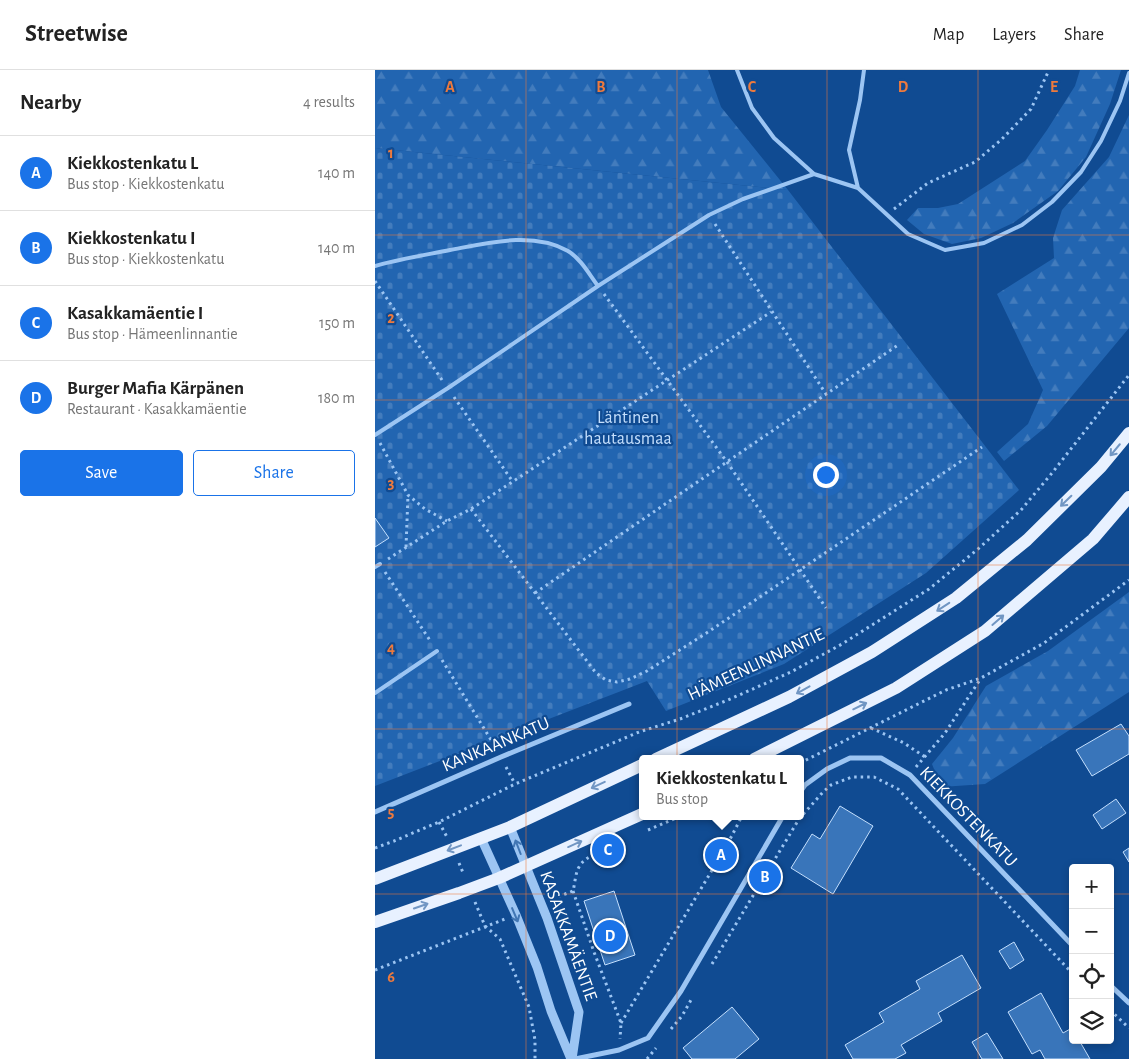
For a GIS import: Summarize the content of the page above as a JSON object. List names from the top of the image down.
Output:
{
  "streets": {
    "street": ["KANKAANKATU", "KIEKKOSTENKATU", "KASAKKAMÄENTIE"],
    "path": ["HÄMEENLINNANTIE"]
  },
  "parks": ["Läntinen hautausmaa"],
  "page": {
    "header": "Streetwise",
    "nav": ["Map", "Layers", "Share"],
    "heading": ["Nearby", "4 results"],
    "list": [
      {
        "mark": "A",
        "name": "Kiekkostenkatu L",
        "note": "Bus stop · Kiekkostenkatu",
        "value": "140 m"
      },
      {
        "mark": "B",
        "name": "Kiekkostenkatu I",
        "note": "Bus stop · Kiekkostenkatu",
        "value": "140 m"
      },
      {
        "mark": "C",
        "name": "Kasakkamäentie I",
        "note": "Bus stop · Hämeenlinnantie",
        "value": "150 m"
      },
      {
        "mark": "D",
        "name": "Burger Mafia Kärpänen",
        "note": "Restaurant · Kasakkamäentie",
        "value": "180 m"
      }
    ],
    "buttons": ["Save", "Share"],
    "popup": ["Kiekkostenkatu L", "Bus stop"],
    "pins": [
      "C",
      "A",
      "B",
      "D"
    ],
    "map_buttons": ["+", "−"]
  },
  "grid": {
    "columns": [
      "A",
      "B",
      "C",
      "D",
      "E"
    ],
    "rows": [
      "1",
      "2",
      "3",
      "4",
      "5",
      "6"
    ]
  }
}
